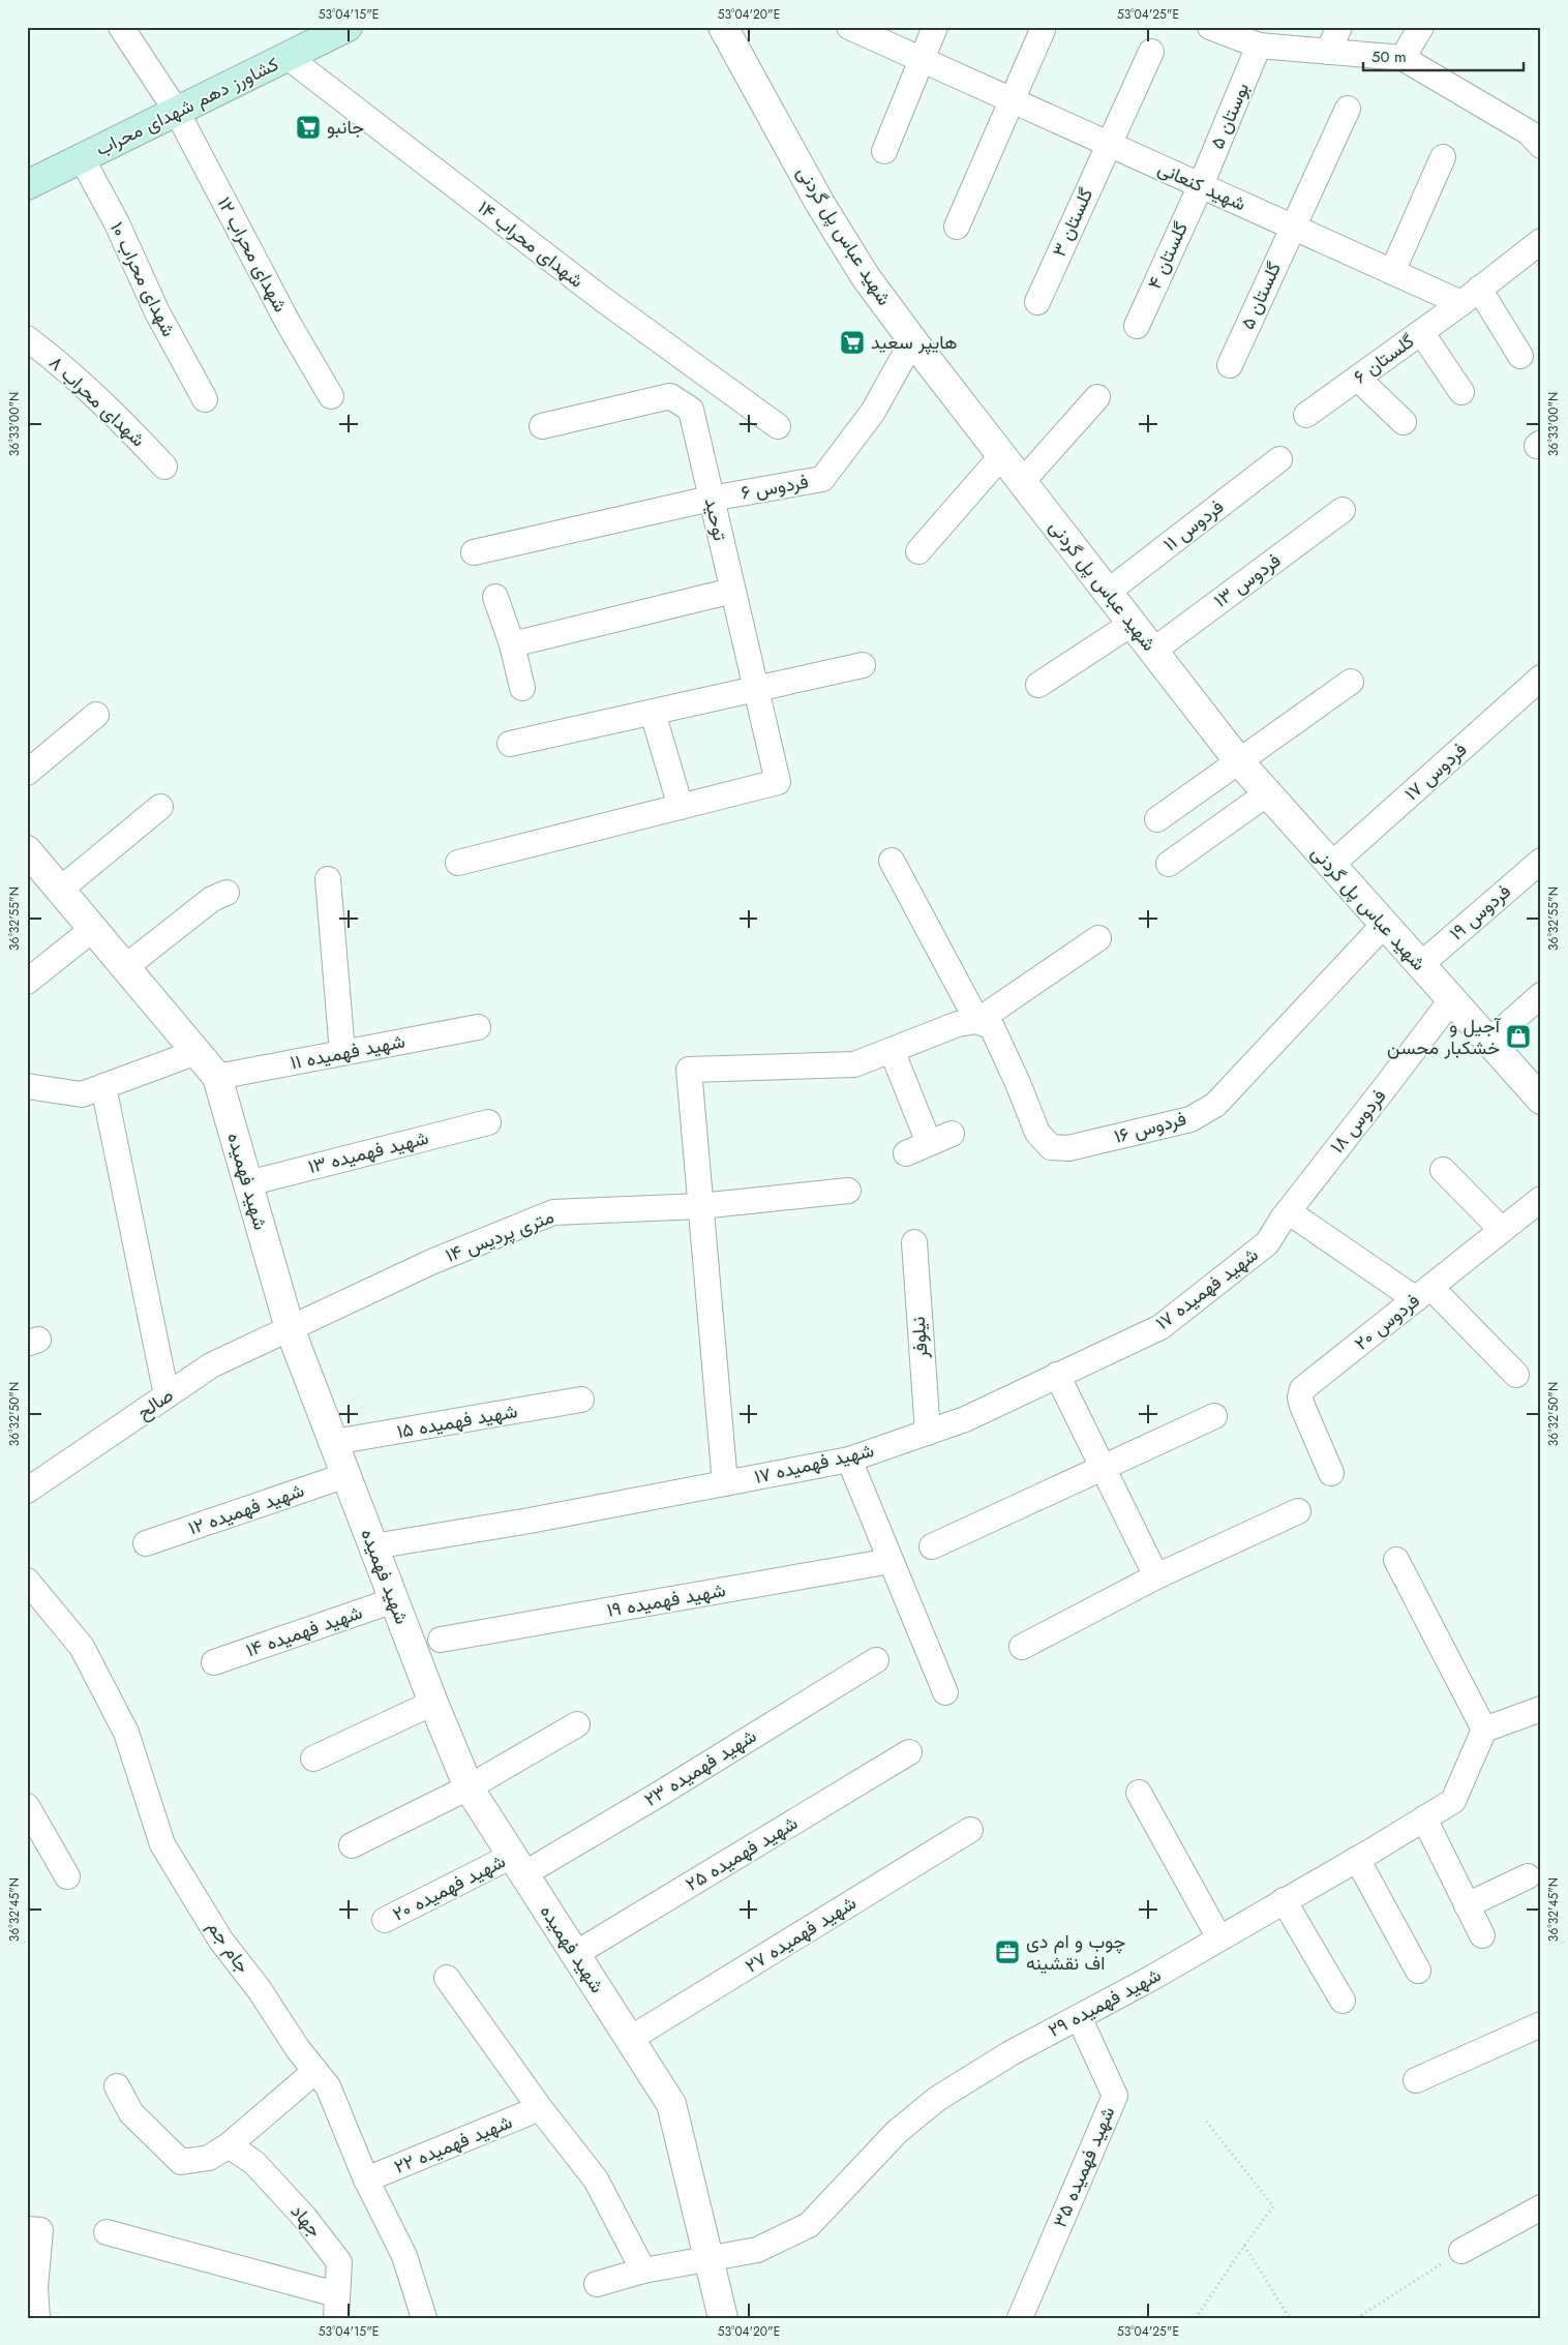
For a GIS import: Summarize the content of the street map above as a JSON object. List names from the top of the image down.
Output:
{
  "streets": {
    "main road": ["کشاورز دهم شهدای محراب"],
    "street": [
      "بوستان ۵",
      "شهید کنعانی",
      "گلستان ۳",
      "شهید عباس پل گردنی",
      "شهدای محراب ۱۴",
      "شهدای محراب ۱۲",
      "گلستان ۴",
      "شهدای محراب ۱۰",
      "گلستان ۵",
      "گلستان ۶",
      "شهدای محراب ۸",
      "فردوس ۶",
      "توحید",
      "فردوس ۱۱",
      "فردوس ۱۳",
      "فردوس ۱۷",
      "فردوس ۱۹",
      "شهید فهمیده ۱۱",
      "فردوس ۱۸",
      "فردوس ۱۶",
      "شهید فهمیده ۱۳",
      "شهید فهمیده",
      "۱۴ متری پردیس",
      "شهید فهمیده ۱۷",
      "فردوس ۲۰",
      "نیلوفر",
      "صالح",
      "شهید فهمیده ۱۵",
      "شهید فهمیده ۱۲",
      "شهید فهمیده ۱۹",
      "شهید فهمیده ۱۴",
      "شهید فهمیده ۲۳",
      "شهید فهمیده ۲۵",
      "شهید فهمیده ۲۰",
      "شهید فهمیده ۲۷",
      "جام جم",
      "شهید فهمیده ۲۹",
      "شهید فهمیده ۲۲",
      "شهید فهمیده ۳۵",
      "جهاد"
    ]
  },
  "crossings": [
    ["کشاورز دهم شهدای محراب", "شهدای محراب ۱۴"],
    ["کشاورز دهم شهدای محراب", "شهدای محراب ۱۲"],
    ["کشاورز دهم شهدای محراب", "شهدای محراب ۱۰"],
    ["بوستان ۵", "شهید کنعانی"],
    ["بوستان ۵", "گلستان ۴"],
    ["شهید کنعانی", "گلستان ۳"],
    ["شهید کنعانی", "گلستان ۴"],
    ["شهید کنعانی", "گلستان ۵"],
    ["شهید کنعانی", "گلستان ۶"],
    ["شهید عباس پل گردنی", "فردوس ۶"],
    ["شهید عباس پل گردنی", "فردوس ۱۱"],
    ["شهید عباس پل گردنی", "فردوس ۱۳"],
    ["شهید عباس پل گردنی", "فردوس ۱۷"],
    ["شهید عباس پل گردنی", "فردوس ۱۹"],
    ["شهید عباس پل گردنی", "فردوس ۱۸"],
    ["شهید عباس پل گردنی", "فردوس ۱۶"],
    ["فردوس ۶", "توحید"],
    ["شهید فهمیده ۱۱", "شهید فهمیده"],
    ["فردوس ۱۸", "شهید فهمیده ۱۷"],
    ["شهید فهمیده ۱۳", "شهید فهمیده"],
    ["شهید فهمیده", "۱۴ متری پردیس"],
    ["شهید فهمیده", "شهید فهمیده ۱۷"],
    ["شهید فهمیده", "صالح"],
    ["شهید فهمیده", "شهید فهمیده ۱۵"],
    ["شهید فهمیده", "شهید فهمیده ۱۲"],
    ["شهید فهمیده", "شهید فهمیده ۱۴"],
    ["شهید فهمیده", "شهید فهمیده ۲۳"],
    ["شهید فهمیده", "شهید فهمیده ۲۵"],
    ["شهید فهمیده", "شهید فهمیده ۲۰"],
    ["شهید فهمیده", "شهید فهمیده ۲۷"],
    ["شهید فهمیده", "شهید فهمیده ۲۹"],
    ["۱۴ متری پردیس", "صالح"],
    ["شهید فهمیده ۱۷", "نیلوفر"],
    ["شهید فهمیده ۲۳", "شهید فهمیده ۲۰"],
    ["جام جم", "شهید فهمیده ۲۲"],
    ["شهید فهمیده ۲۹", "شهید فهمیده ۳۵"]
  ],
  "places": {
    "supermarket": ["جانبو", "هایپر سعید"],
    "shop": ["آجیل و خشکبار محسن"],
    "office": ["چوب و ام دی اف نقشینه"]
  },
  "scale_bar": "50 m",
  "coordinates": [
    "53°04'15\"E",
    "53°04'20\"E",
    "53°04'25\"E",
    "36°33'00\"N",
    "36°32'55\"N",
    "36°32'50\"N",
    "36°32'45\"N"
  ]
}
